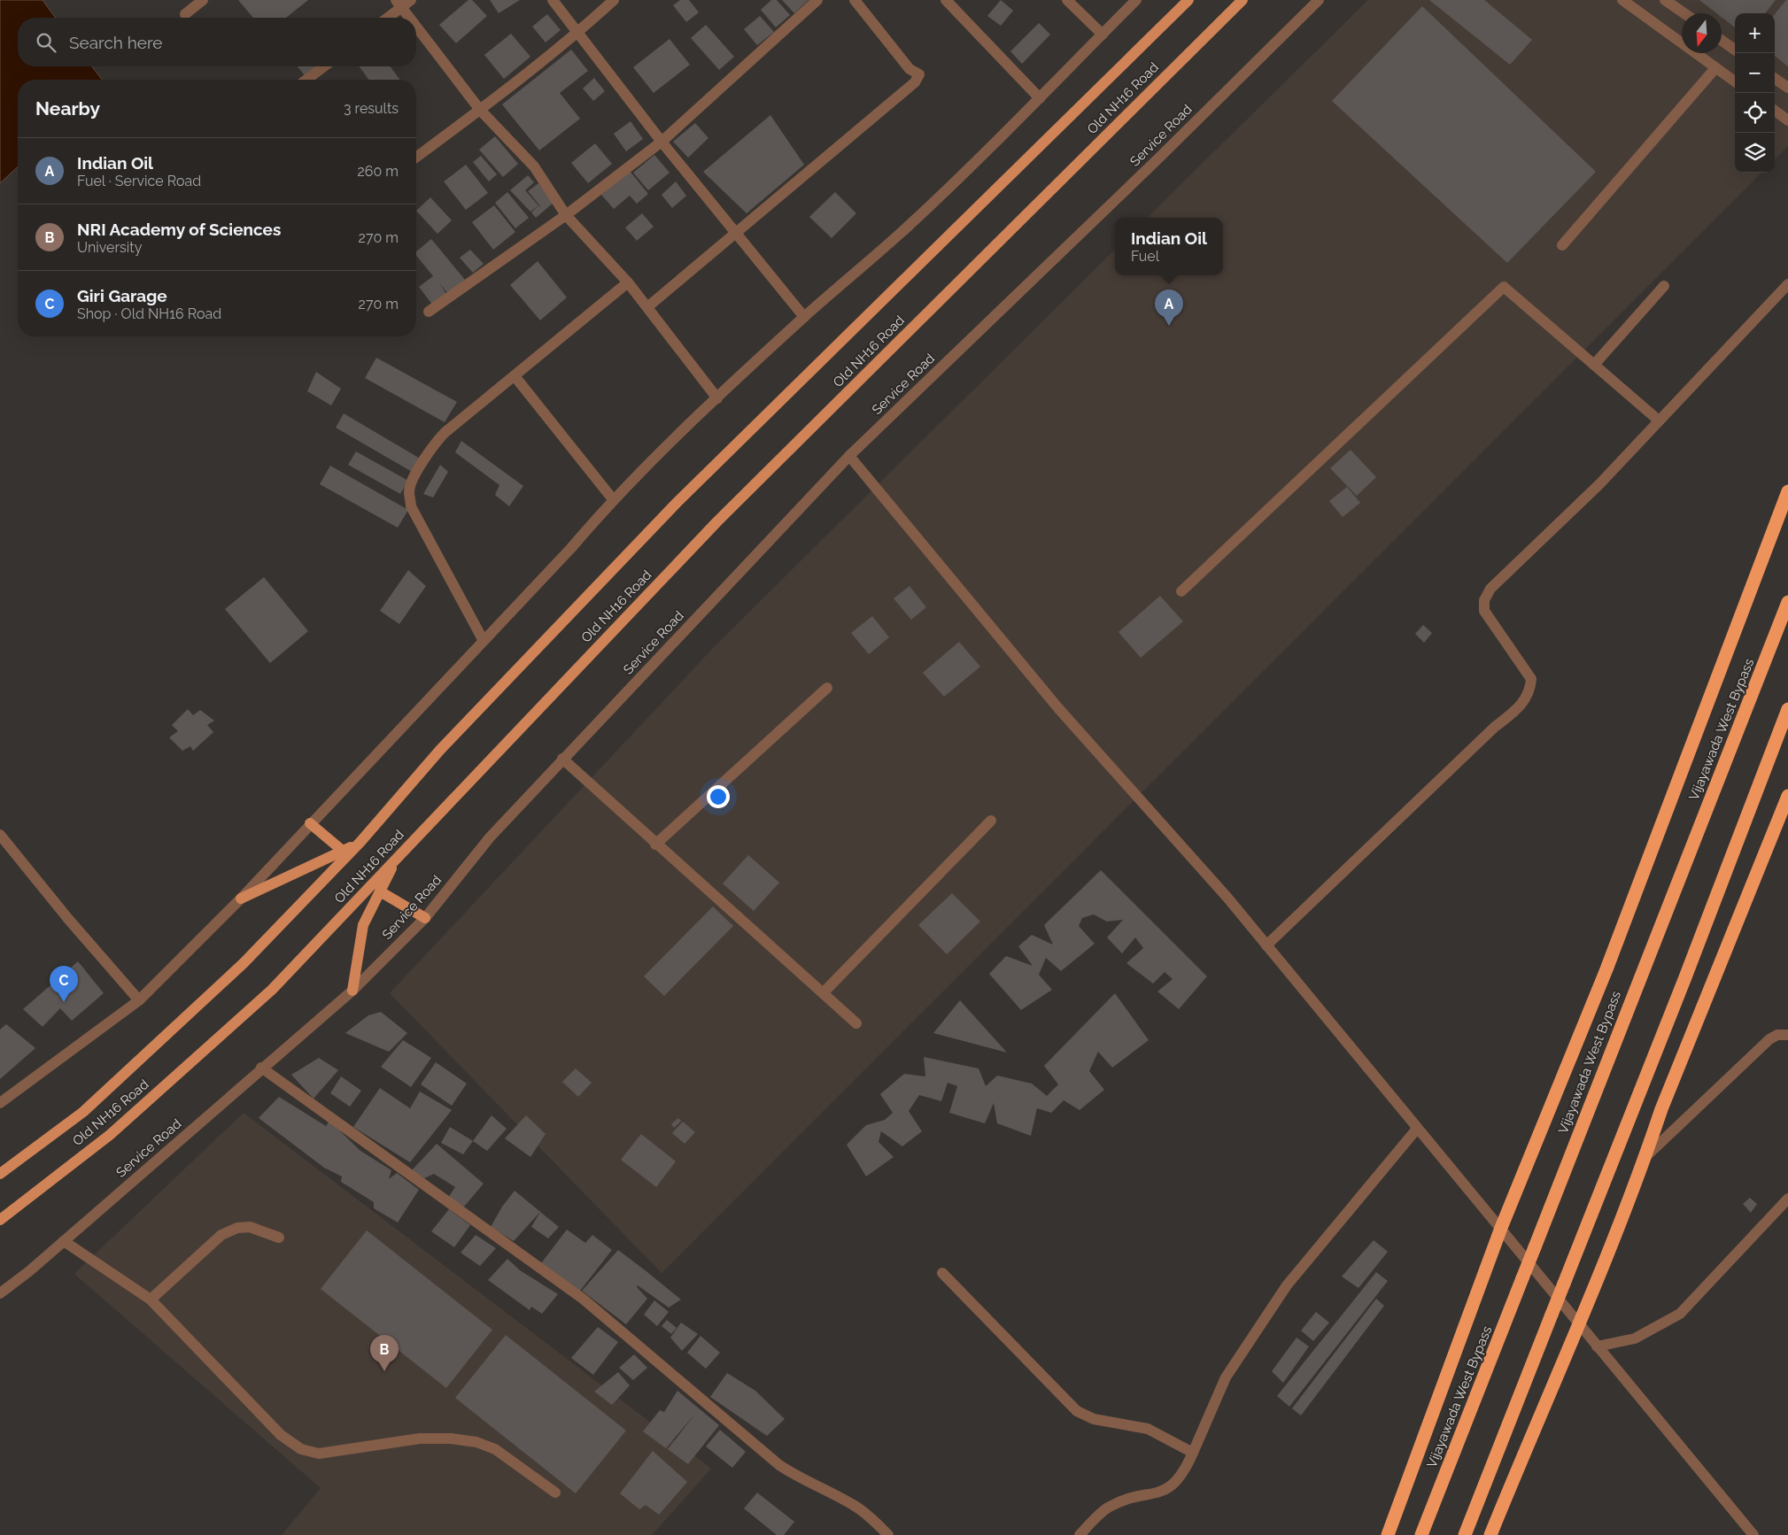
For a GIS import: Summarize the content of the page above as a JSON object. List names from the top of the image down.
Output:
{
  "streets": {
    "highway": ["Vijayawada West Bypass"],
    "main road": ["Old NH16 Road"],
    "street": ["Service Road"]
  },
  "north": "bottom",
  "page": {
    "map_buttons": ["+", "−"],
    "search": "Search here",
    "heading": ["Nearby", "3 results"],
    "list": [
      {
        "mark": "A",
        "name": "Indian Oil",
        "note": "Fuel · Service Road",
        "value": "260 m"
      },
      {
        "mark": "B",
        "name": "NRI Academy of Sciences",
        "note": "University",
        "value": "270 m"
      },
      {
        "mark": "C",
        "name": "Giri Garage",
        "note": "Shop · Old NH16 Road",
        "value": "270 m"
      }
    ],
    "popup": ["Indian Oil", "Fuel"],
    "pins": ["A", "C", "B"]
  }
}
